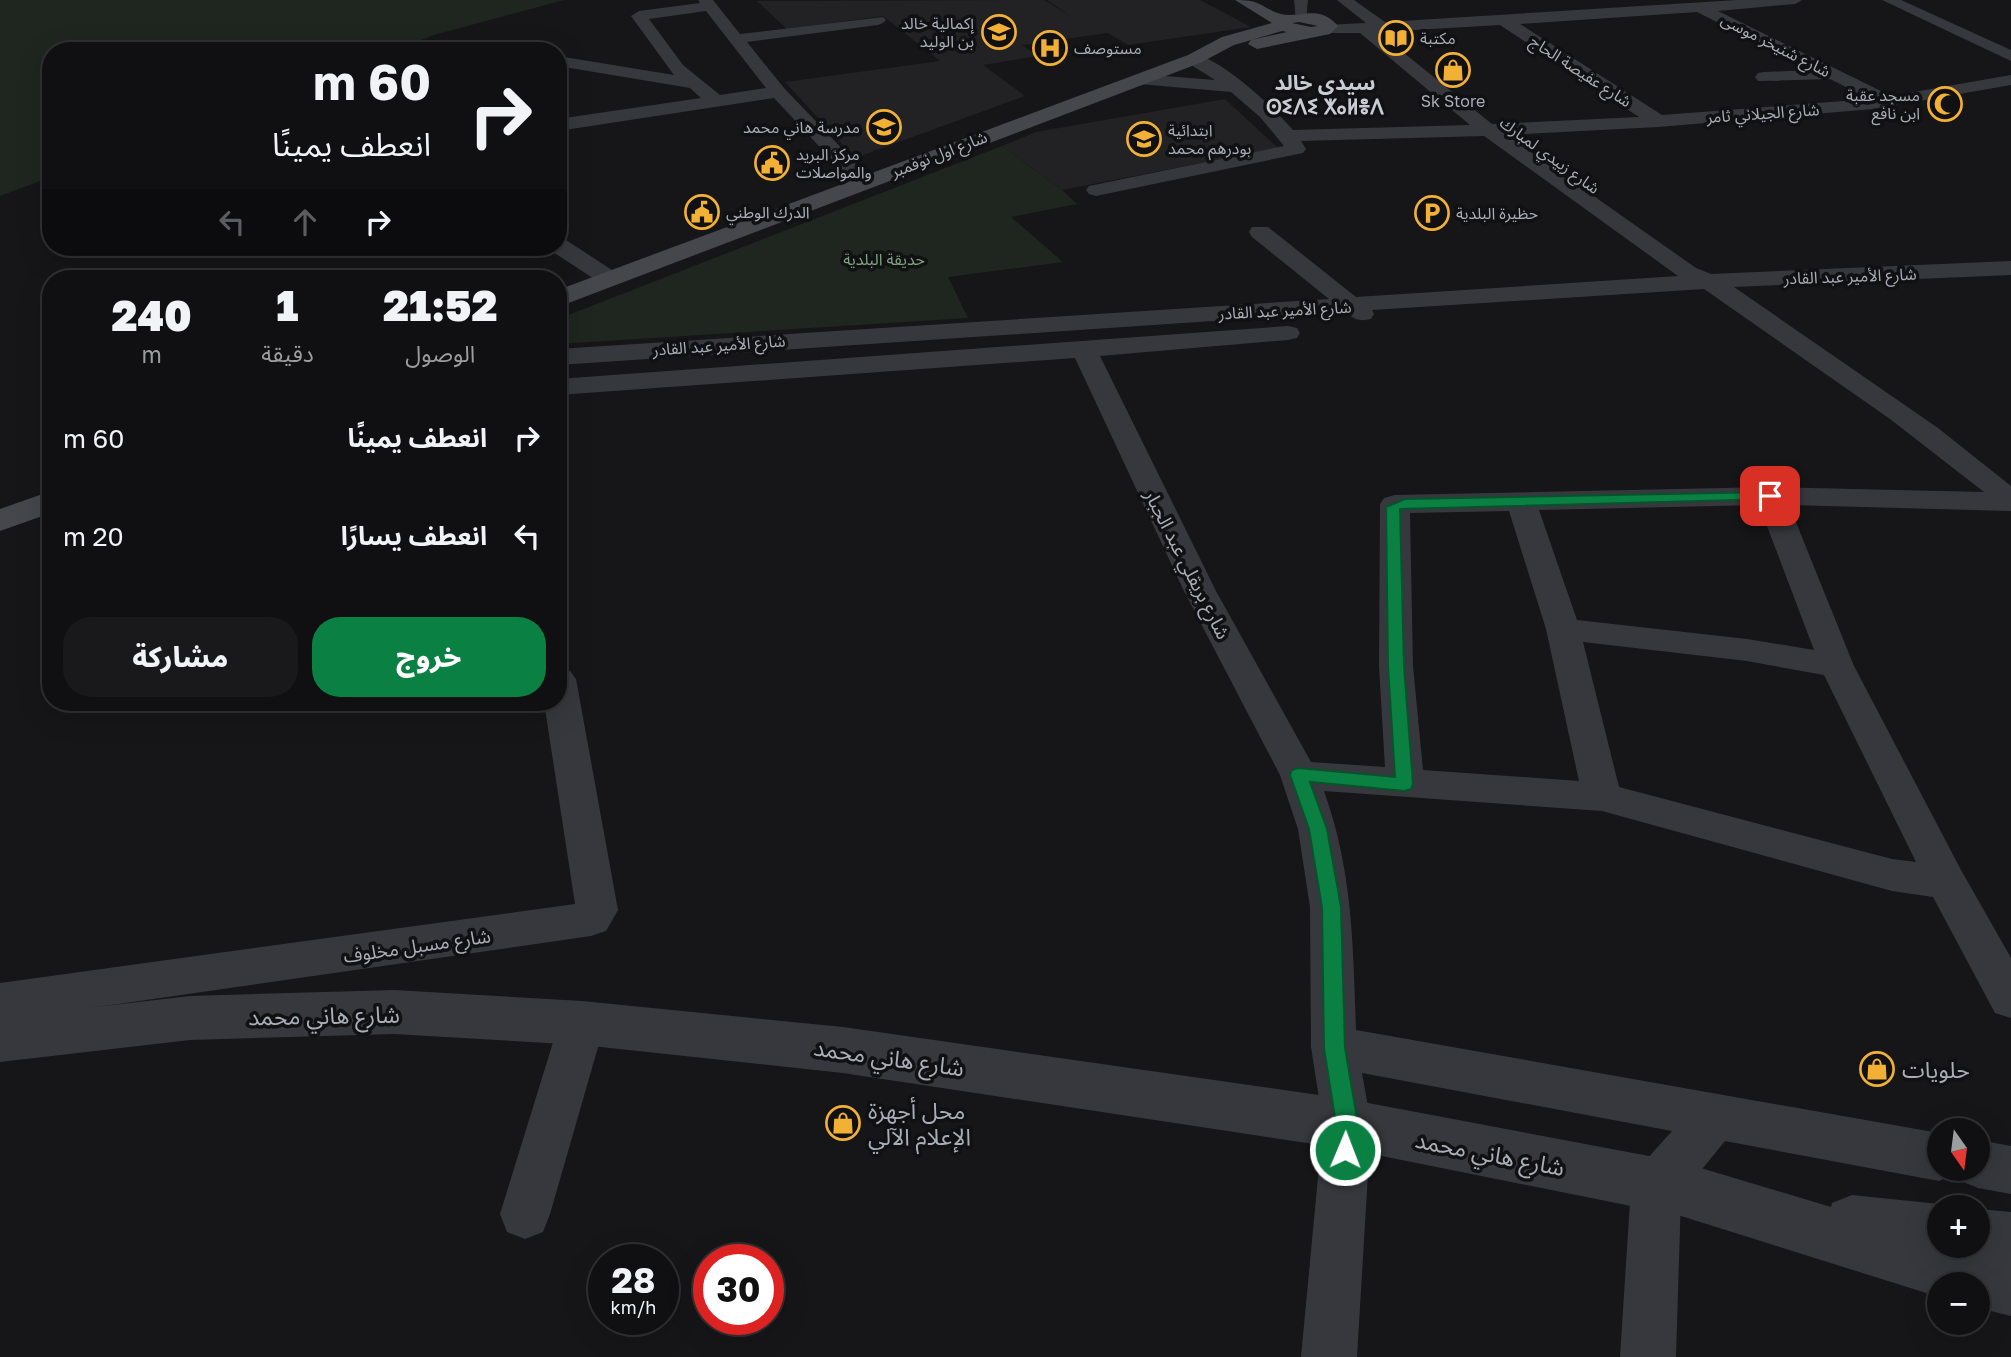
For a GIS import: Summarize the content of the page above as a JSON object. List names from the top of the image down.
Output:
{
  "streets": {
    "main road": ["شارع اول نوفمبر"],
    "street": [
      "شارع شنيخر موسى",
      "شارع عفيصة الحاج",
      "شارع الجيلاني ثامر",
      "شارع زبيدي لمبارك",
      "شارع الأمير عبد القادر",
      "شارع بريقلي عبد الجبار",
      "شارع مسبل مخلوف",
      "شارع هاني محمد"
    ]
  },
  "crossings": [
    ["شارع شنيخر موسى", "شارع الجيلاني ثامر"],
    ["شارع عفيصة الحاج", "شارع الجيلاني ثامر"],
    ["شارع الجيلاني ثامر", "شارع زبيدي لمبارك"],
    ["شارع زبيدي لمبارك", "شارع الأمير عبد القادر"],
    ["شارع الأمير عبد القادر", "شارع بريقلي عبد الجبار"],
    ["شارع بريقلي عبد الجبار", "شارع هاني محمد"]
  ],
  "districts": ["سيدي خالد ⵙⵉⴷⵉ ⵅⴰⵍⴻⴷ"],
  "parks": ["حديقة البلدية"],
  "places": {
    "school or university": ["إكمالية خالد بن الوليد", "مدرسة هاني محمد", "ابتدائية بودرهم محمد"],
    "library": ["مكتبة"],
    "hospital": ["مستوصف"],
    "shop": ["Sk Store", "حلويات", "محل أجهزة الإعلام الآلي"],
    "mosque": ["مسجد عقبة ابن نافع"],
    "public building": ["مركز البريد والمواصلات", "الدرك الوطني"],
    "parking": ["حظيرة البلدية"]
  },
  "north": "bottom",
  "page": {
    "turn": ["60 m", "انعطف يمينًا"],
    "eta": [
      "21:52",
      "الوصول",
      "1",
      "دقيقة",
      "240",
      "m"
    ],
    "list": [
      {
        "name": "انعطف يمينًا",
        "value": "60 m"
      },
      {
        "name": "انعطف يسارًا",
        "value": "20 m"
      }
    ],
    "buttons": ["خروج", "مشاركة"],
    "map_buttons": ["+", "−"],
    "speed": "28 km/h",
    "limit": "30"
  }
}
